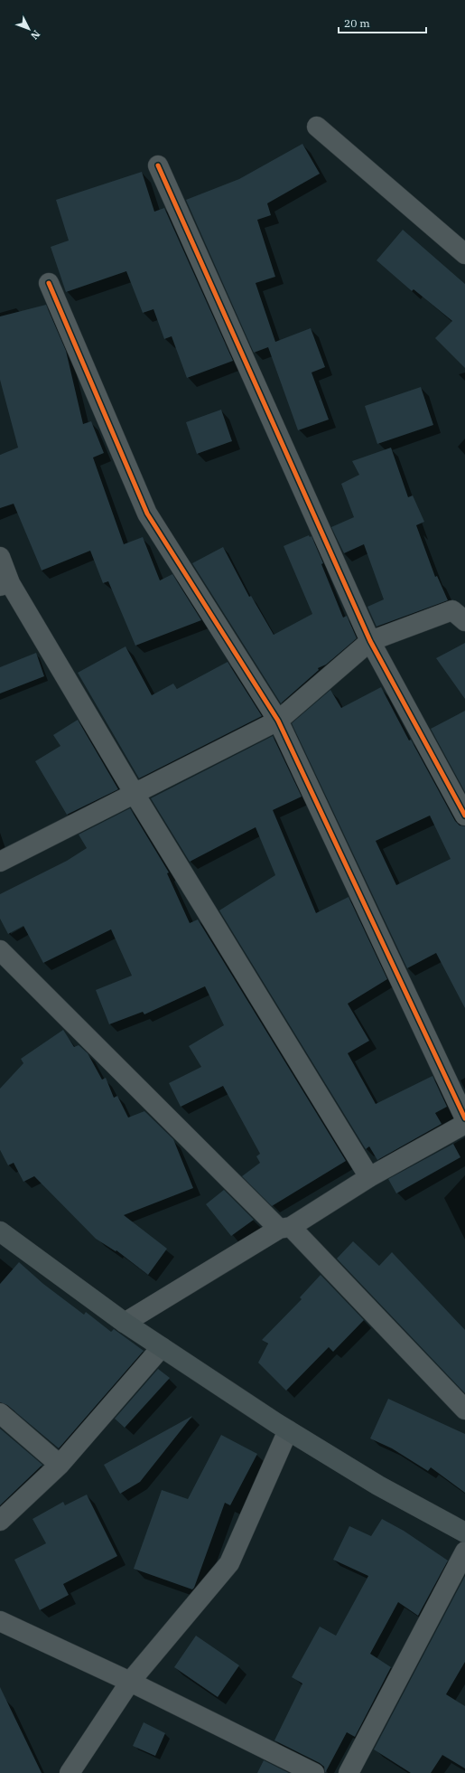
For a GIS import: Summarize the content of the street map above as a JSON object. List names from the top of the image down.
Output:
{
  "scale_bar": "20 m",
  "north": "bottom right"
}
